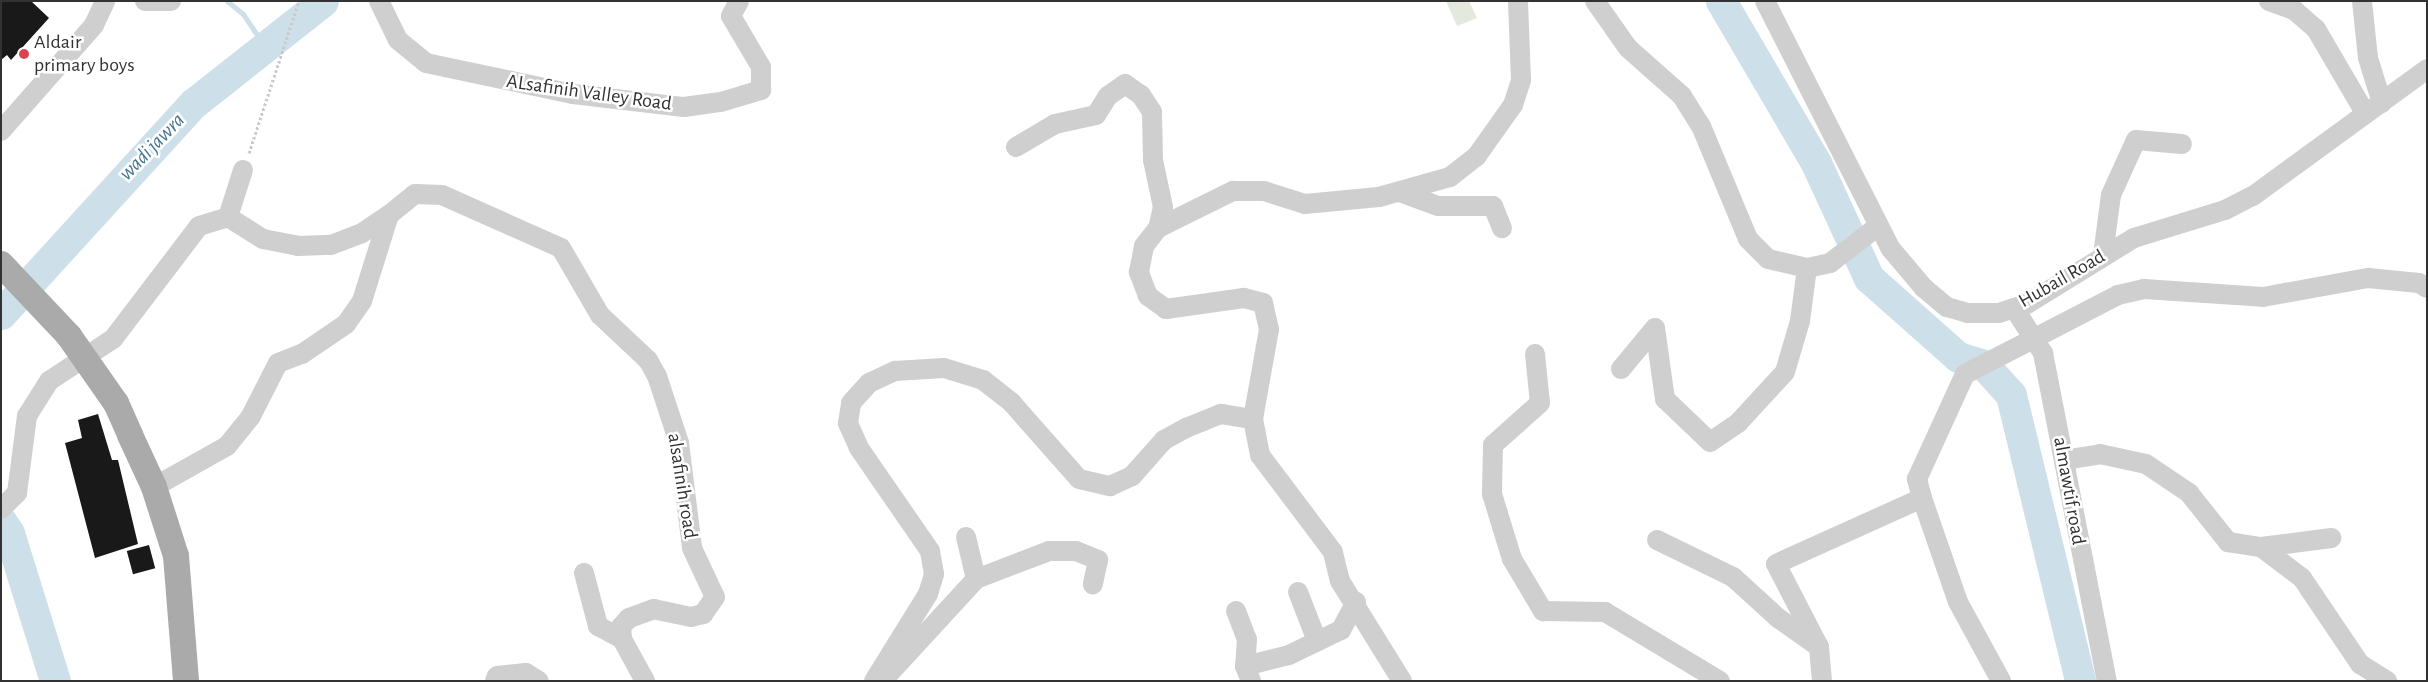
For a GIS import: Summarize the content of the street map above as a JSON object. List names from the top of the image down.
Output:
{
  "streets": {
    "street": [
      "ALsafinih Valley Road",
      "Hubail Road",
      "alsafinih road",
      "almawtif road"
    ]
  },
  "crossings": [
    ["Hubail Road", "almawtif road"]
  ],
  "water": ["wadi jawra"],
  "places": ["Aldair primary boys"]
}
